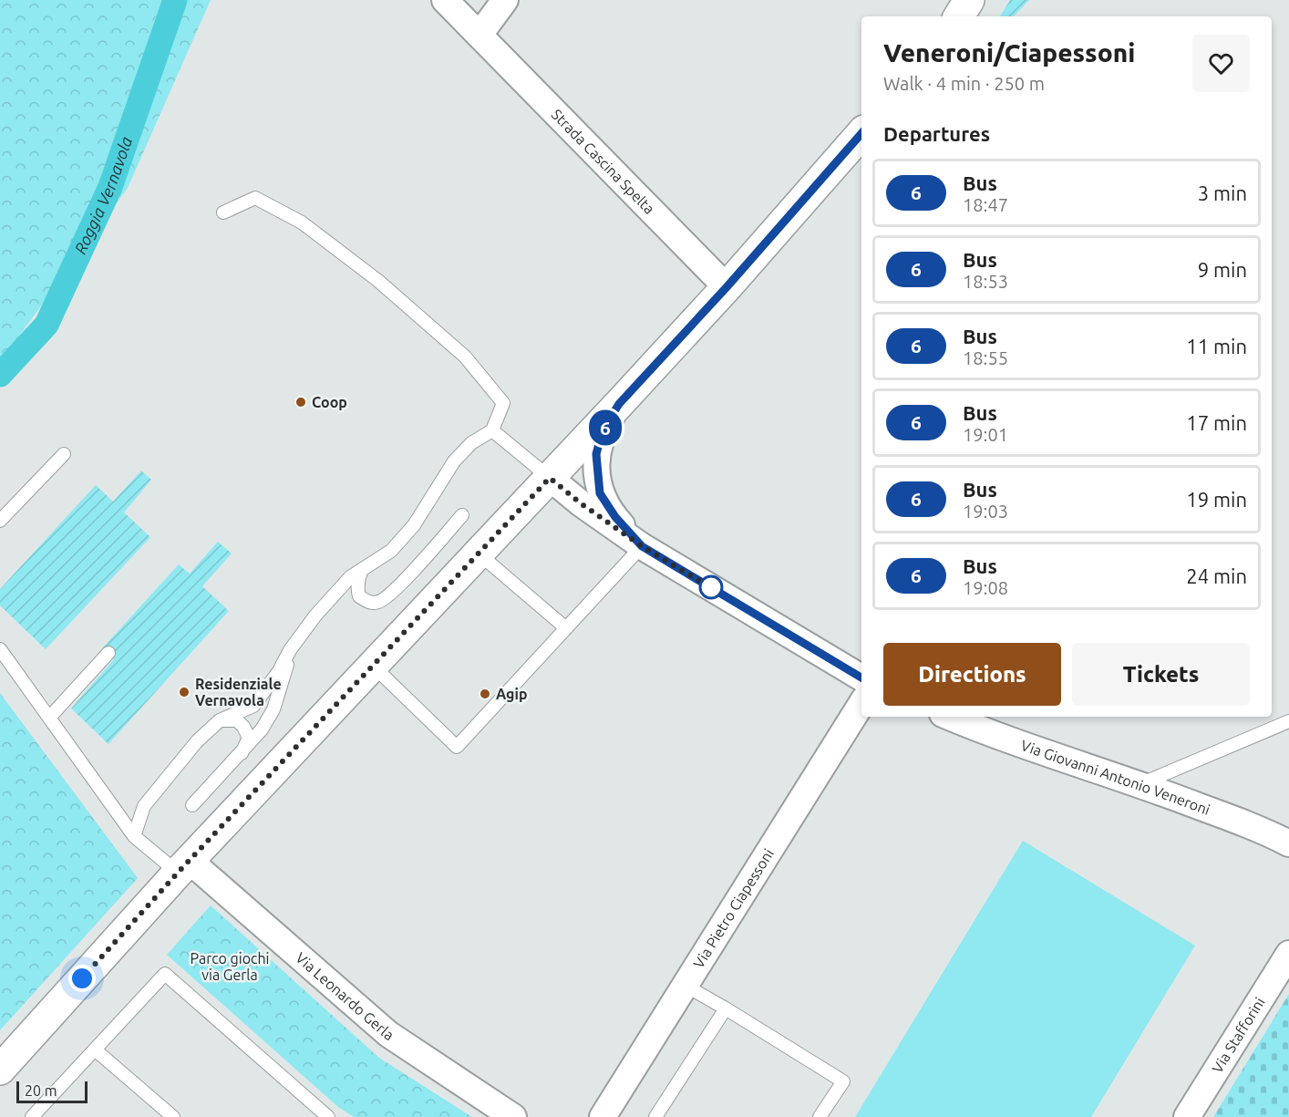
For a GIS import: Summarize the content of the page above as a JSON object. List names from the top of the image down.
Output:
{
  "streets": {
    "street": [
      "Strada Cascina Spelta",
      "Via Giovanni Antonio Veneroni",
      "Via Pietro Ciapessoni",
      "Via Leonardo Gerla",
      "Via Stafforini"
    ]
  },
  "water": ["Roggia Vernavola"],
  "parks": ["Parco giochi via Gerla"],
  "places": ["Coop", "Residenziale Vernavola", "Agip"],
  "lines": ["bus line 6"],
  "scale_bar": "20 m",
  "page": {
    "on_map": "6",
    "heading": [
      ["Veneroni/Ciapessoni", "Walk · 4 min · 250 m"],
      "Departures"
    ],
    "list": [
      {
        "mark": "6",
        "name": "Bus",
        "note": "18:47",
        "value": "3 min"
      },
      {
        "mark": "6",
        "name": "Bus",
        "note": "18:53",
        "value": "9 min"
      },
      {
        "mark": "6",
        "name": "Bus",
        "note": "18:55",
        "value": "11 min"
      },
      {
        "mark": "6",
        "name": "Bus",
        "note": "19:01",
        "value": "17 min"
      },
      {
        "mark": "6",
        "name": "Bus",
        "note": "19:03",
        "value": "19 min"
      },
      {
        "mark": "6",
        "name": "Bus",
        "note": "19:08",
        "value": "24 min"
      }
    ],
    "buttons": ["Directions", "Tickets"],
    "scale": "20 m"
  }
}
